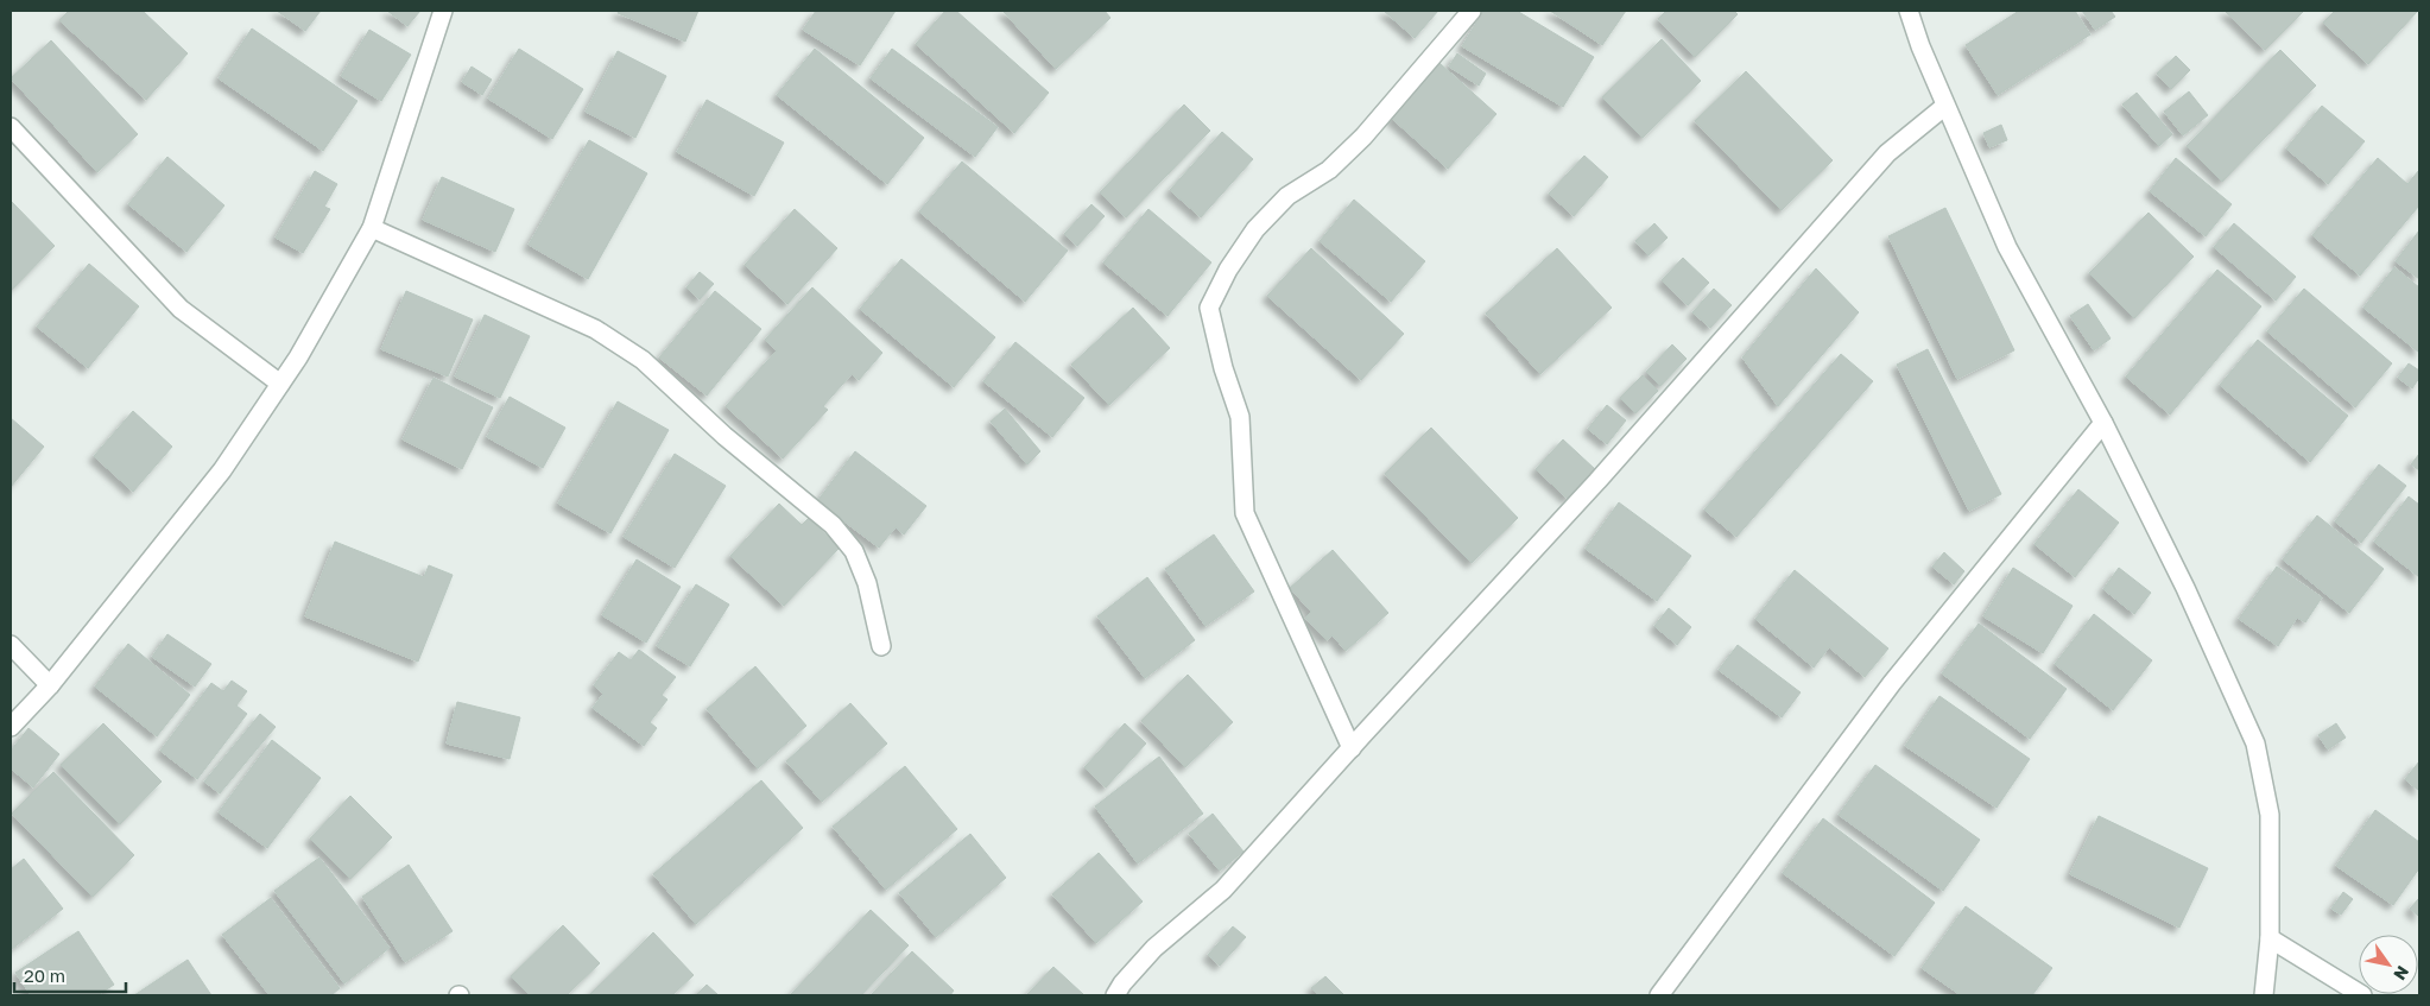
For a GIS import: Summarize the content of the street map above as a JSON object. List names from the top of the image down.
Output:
{
  "scale_bar": "20 m",
  "north": "bottom right"
}
